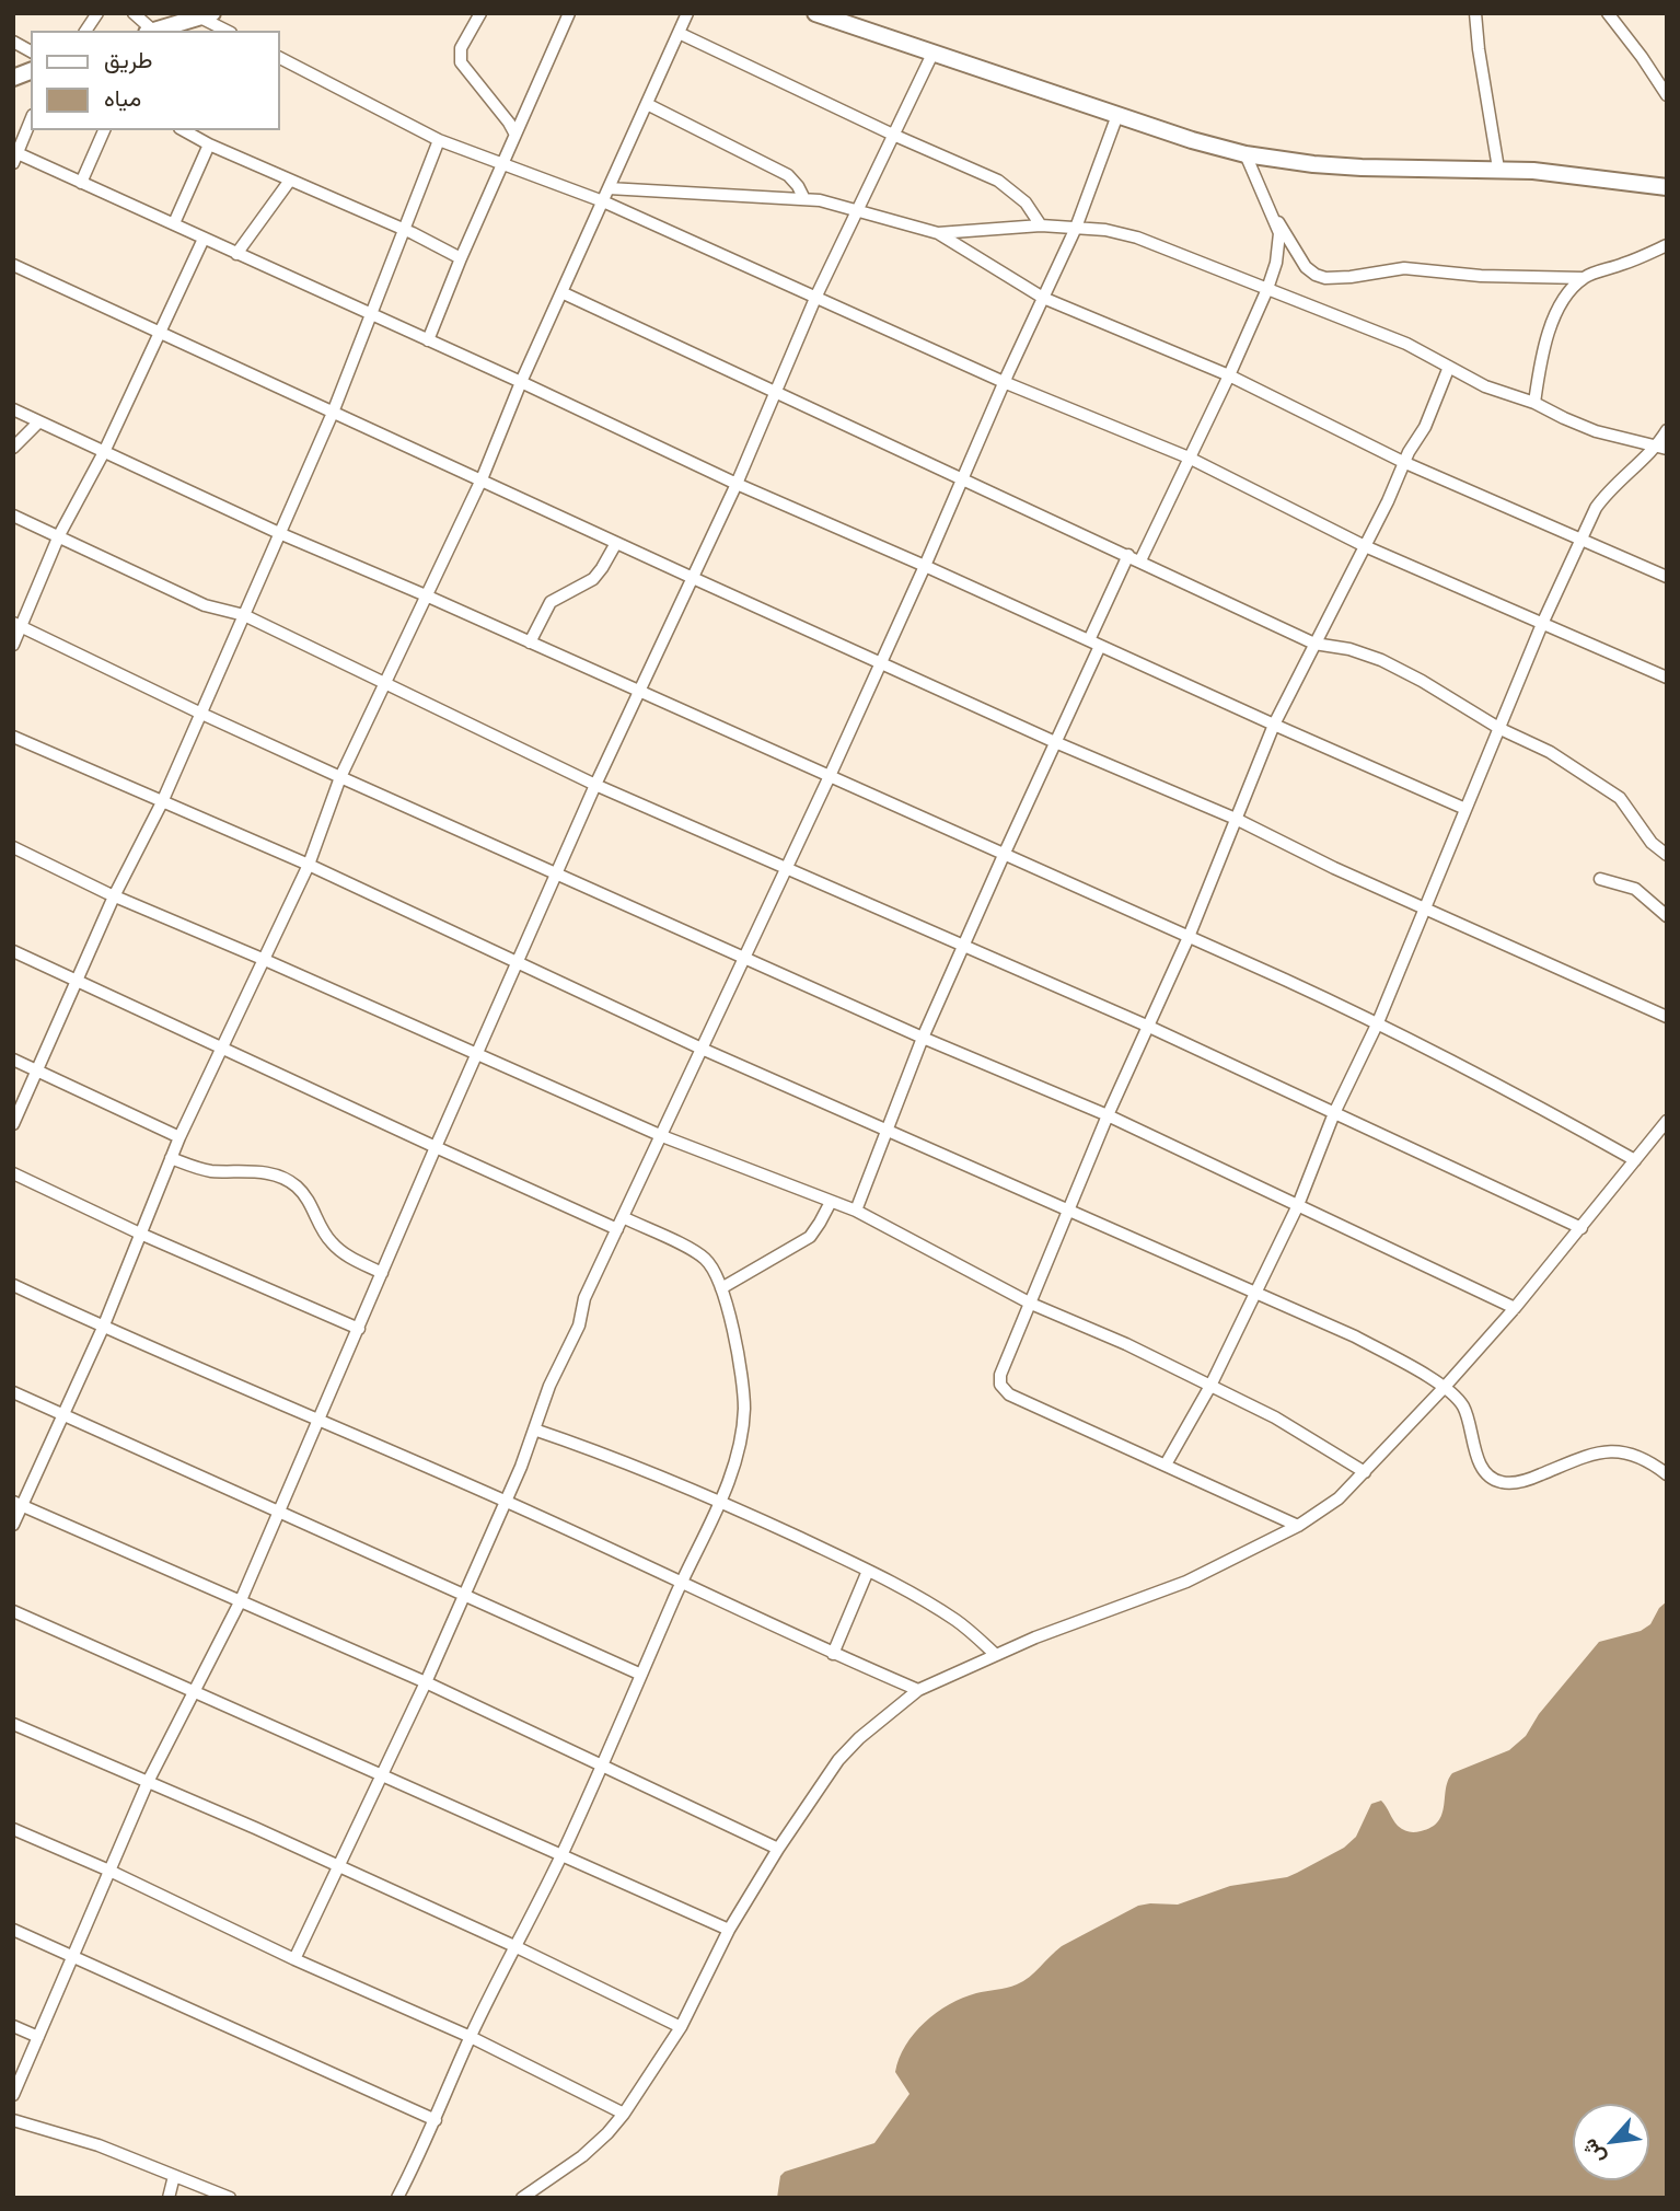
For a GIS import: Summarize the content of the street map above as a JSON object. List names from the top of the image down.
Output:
{
  "legend": ["طريق", "مياه"],
  "north": "bottom left"
}
